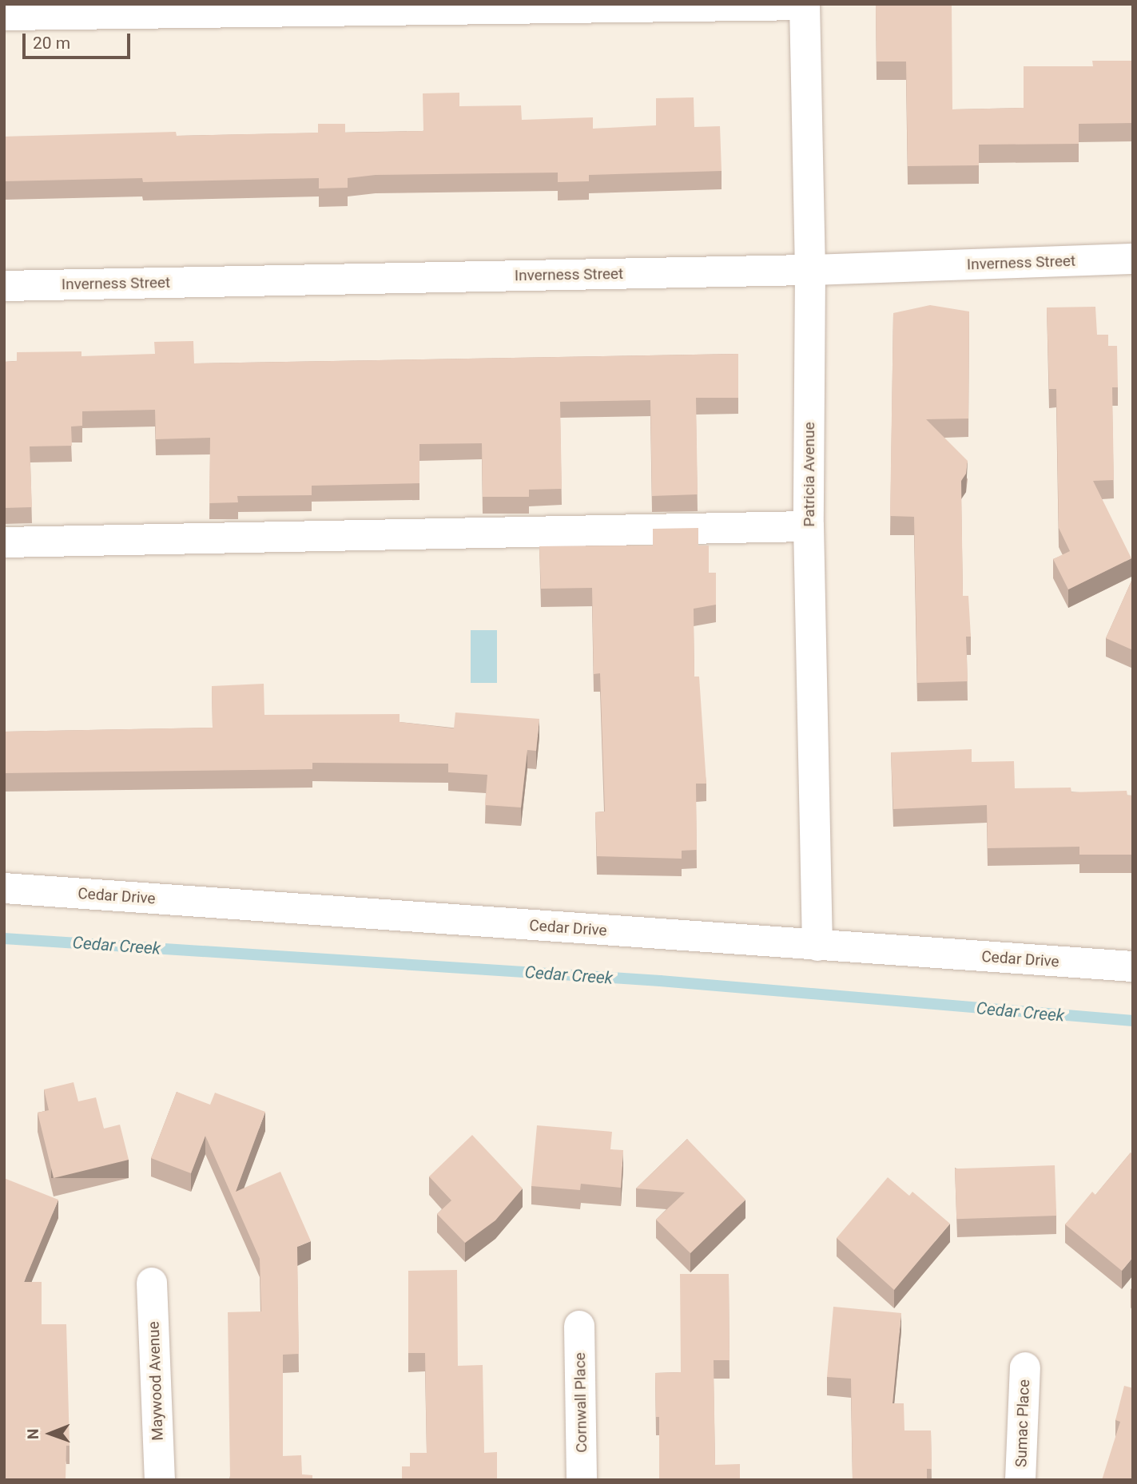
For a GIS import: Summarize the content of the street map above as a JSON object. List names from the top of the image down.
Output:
{
  "streets": {
    "street": [
      "Inverness Street",
      "Patricia Avenue",
      "Cedar Drive",
      "Maywood Avenue",
      "Cornwall Place",
      "Sumac Place"
    ]
  },
  "crossings": [
    ["Inverness Street", "Patricia Avenue"],
    ["Patricia Avenue", "Cedar Drive"]
  ],
  "water": ["Cedar Creek"],
  "scale_bar": "20 m",
  "north": "left"
}
